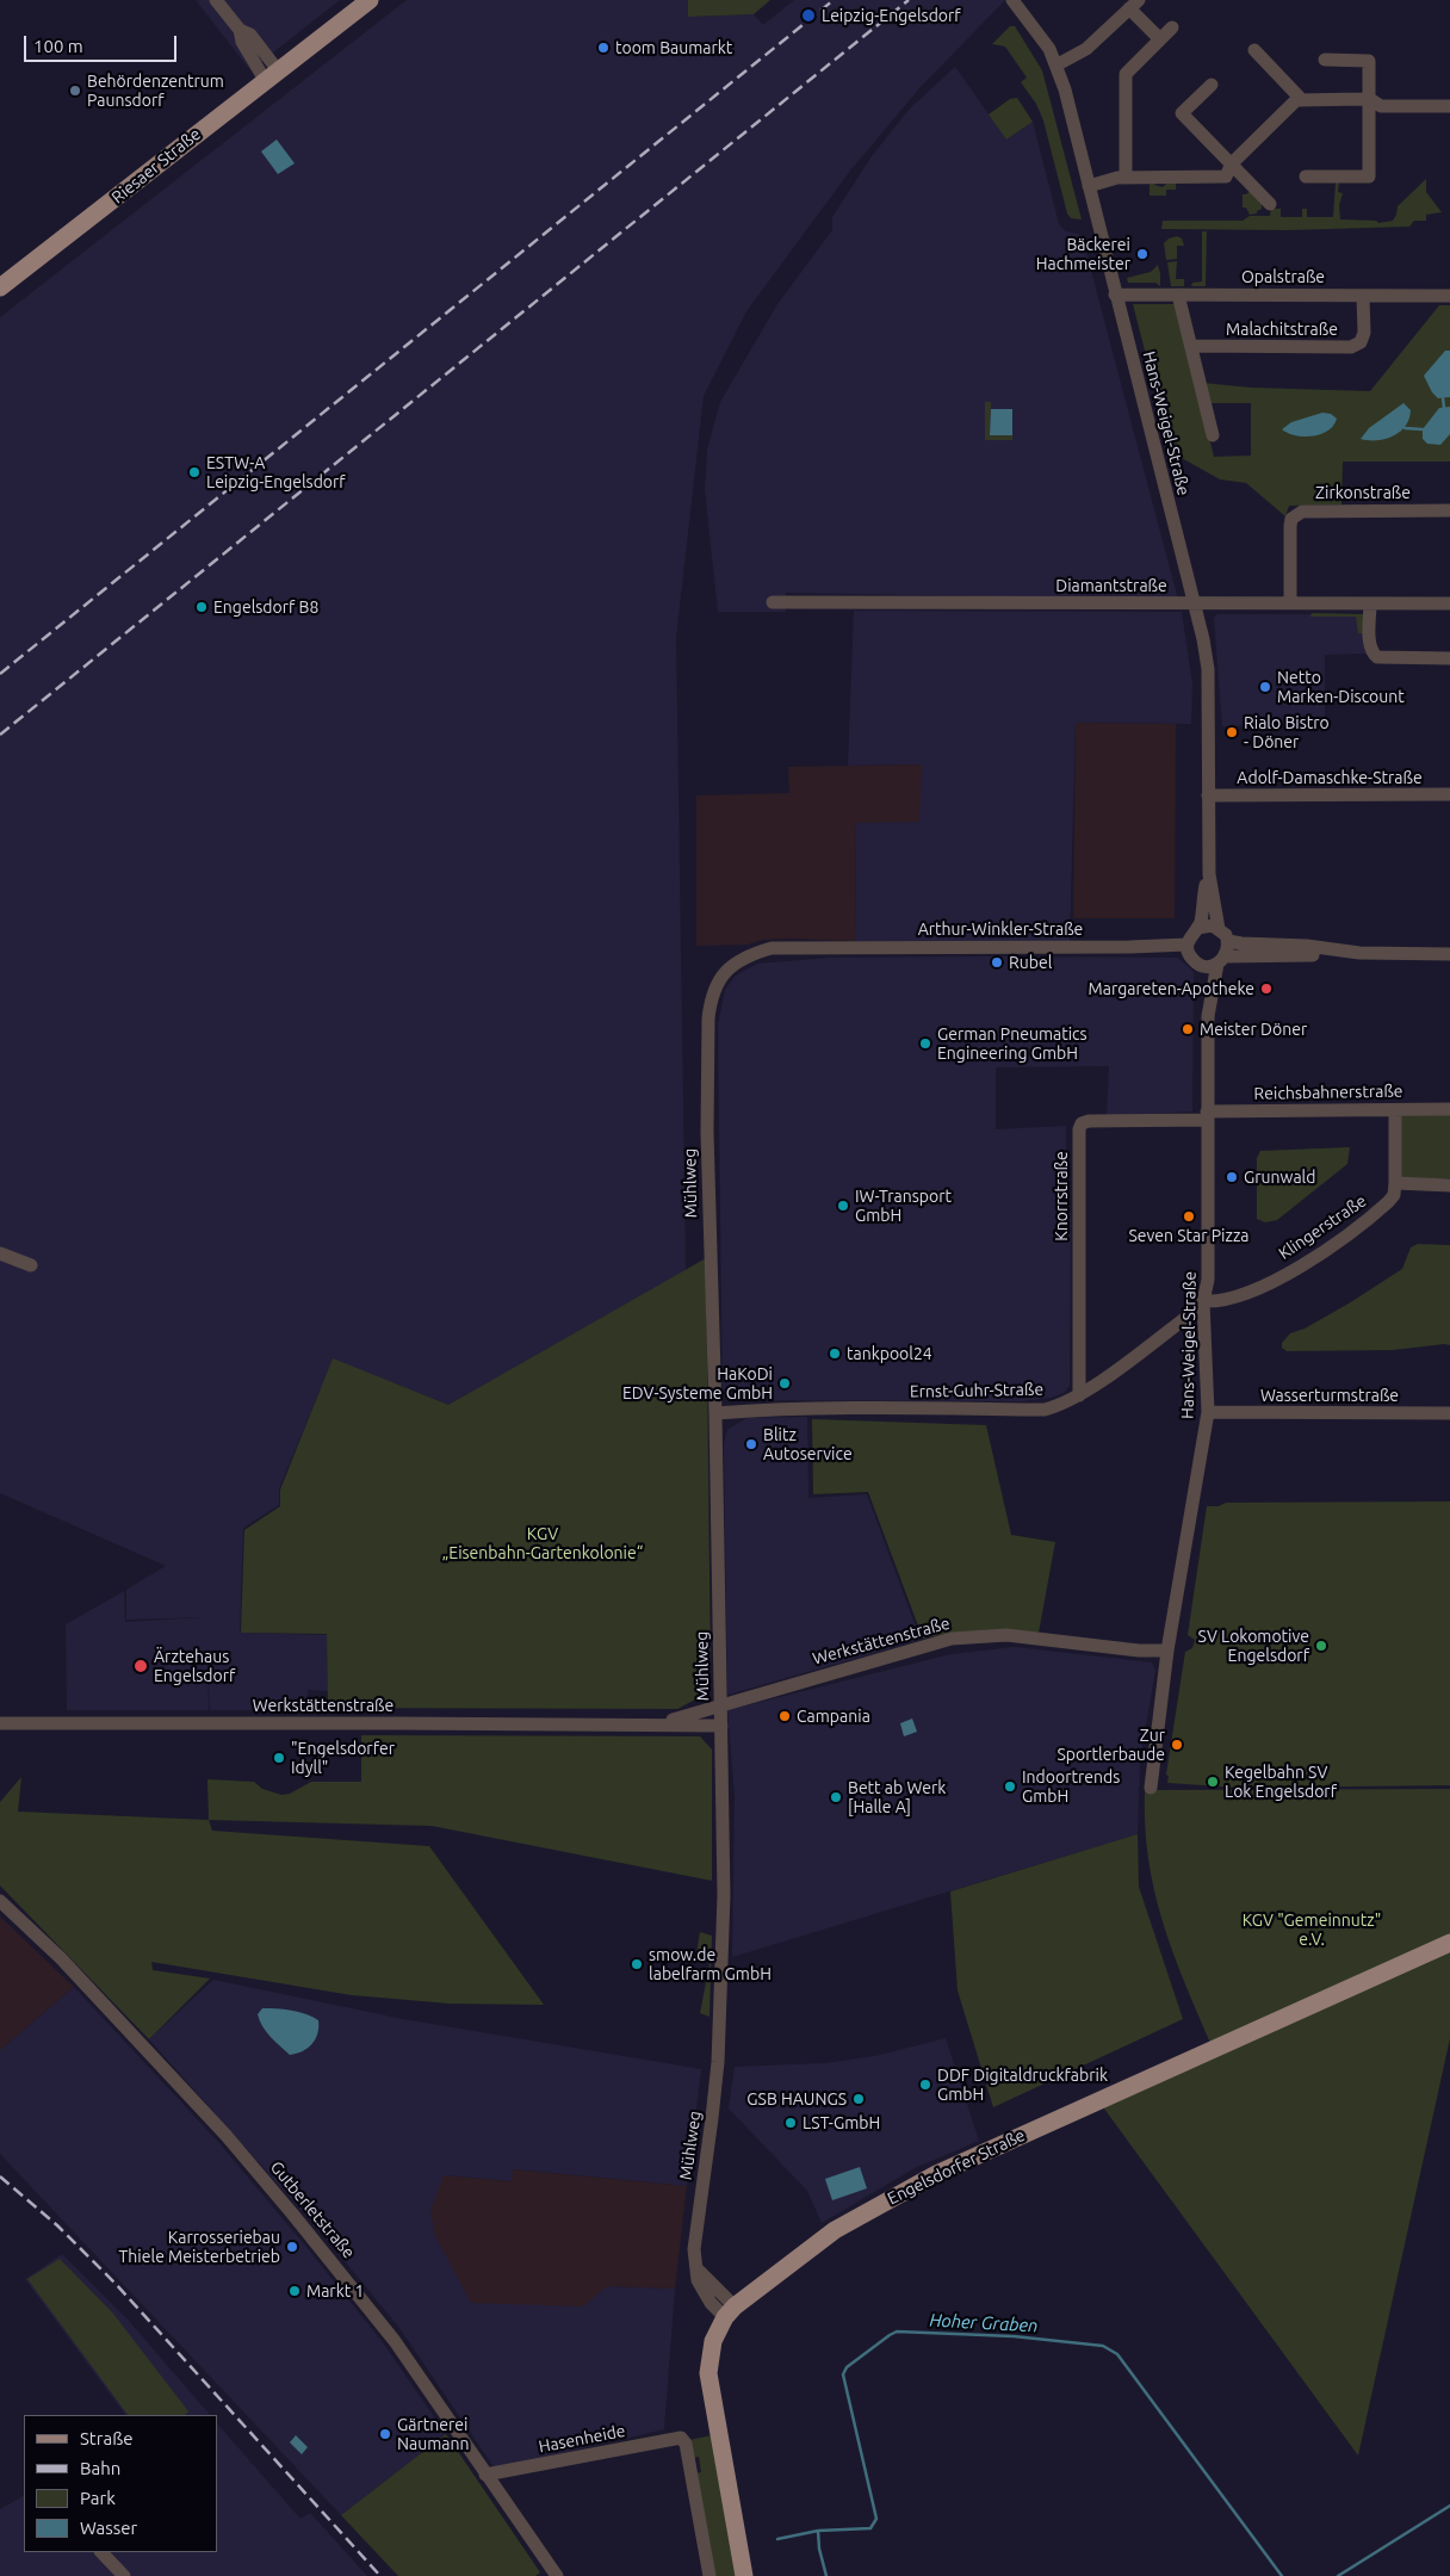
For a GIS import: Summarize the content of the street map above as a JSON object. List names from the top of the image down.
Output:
{
  "streets": {
    "main road": ["Riesaer Straße", "Engelsdorfer Straße"],
    "street": [
      "Opalstraße",
      "Malachitstraße",
      "Hans-Weigel-Straße",
      "Zirkonstraße",
      "Diamantstraße",
      "Adolf-Damaschke-Straße",
      "Arthur-Winkler-Straße",
      "Reichsbahnerstraße",
      "Mühlweg",
      "Knorrstraße",
      "Klingerstraße",
      "Ernst-Guhr-Straße",
      "Wasserturmstraße",
      "Werkstättenstraße",
      "Gutberletstraße",
      "Hasenheide"
    ]
  },
  "crossings": [
    ["Opalstraße", "Malachitstraße"],
    ["Opalstraße", "Hans-Weigel-Straße"],
    ["Hans-Weigel-Straße", "Diamantstraße"],
    ["Hans-Weigel-Straße", "Adolf-Damaschke-Straße"],
    ["Hans-Weigel-Straße", "Arthur-Winkler-Straße"],
    ["Hans-Weigel-Straße", "Reichsbahnerstraße"],
    ["Hans-Weigel-Straße", "Knorrstraße"],
    ["Hans-Weigel-Straße", "Klingerstraße"],
    ["Hans-Weigel-Straße", "Ernst-Guhr-Straße"],
    ["Hans-Weigel-Straße", "Wasserturmstraße"],
    ["Hans-Weigel-Straße", "Werkstättenstraße"],
    ["Zirkonstraße", "Diamantstraße"],
    ["Arthur-Winkler-Straße", "Mühlweg"],
    ["Reichsbahnerstraße", "Knorrstraße"],
    ["Mühlweg", "Ernst-Guhr-Straße"],
    ["Mühlweg", "Werkstättenstraße"],
    ["Mühlweg", "Engelsdorfer Straße"],
    ["Knorrstraße", "Ernst-Guhr-Straße"],
    ["Klingerstraße", "Ernst-Guhr-Straße"],
    ["Gutberletstraße", "Hasenheide"]
  ],
  "water": ["Hoher Graben"],
  "parks": ["KGV „Eisenbahn-Gartenkolonie“", "KGV \"Gemeinnutz\" e.V."],
  "places": [
    "Leipzig-Engelsdorf",
    "toom Baumarkt",
    "Behördenzentrum Paunsdorf",
    "Bäckerei Hachmeister",
    "ESTW-A Leipzig-Engelsdorf",
    "Engelsdorf B8",
    "Netto Marken-Discount",
    "Rialo Bistro - Döner",
    "Rubel",
    "Margareten-Apotheke",
    "Meister Döner",
    "German Pneumatics Engineering GmbH",
    "Grunwald",
    "IW-Transport GmbH",
    "Seven Star Pizza",
    "tankpool24",
    "HaKoDi EDV-Systeme GmbH",
    "Blitz Autoservice",
    "SV Lokomotive Engelsdorf",
    "Ärztehaus Engelsdorf",
    "Campania",
    "Zur Sportlerbaude",
    "\"Engelsdorfer Idyll\"",
    "Kegelbahn SV Lok Engelsdorf",
    "Indoortrends GmbH",
    "Bett ab Werk [Halle A]",
    "smow.de labelfarm GmbH",
    "DDF Digitaldruckfabrik GmbH",
    "GSB HAUNGS",
    "LST-GmbH",
    "Karrosseriebau Thiele Meisterbetrieb",
    "Markt 1",
    "Gärtnerei Naumann"
  ],
  "legend": [
    "Straße",
    "Bahn",
    "Park",
    "Wasser"
  ],
  "scale_bar": "100 m"
}
